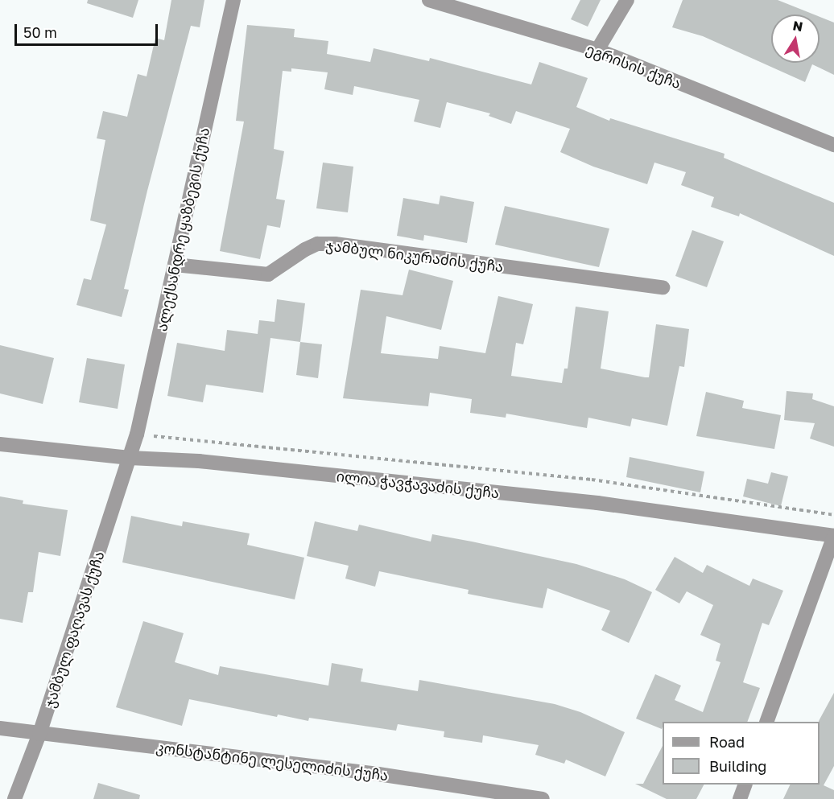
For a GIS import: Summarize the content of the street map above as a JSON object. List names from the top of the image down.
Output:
{
  "streets": {
    "street": [
      "ეგრისის ქუჩა",
      "ალექსანდრე ყაზბეგის ქუჩა",
      "ჯამბულ ნიკურაძის ქუჩა",
      "ილია ჭავჭავაძის ქუჩა",
      "ჯამბულ ფაღავას ქუჩა",
      "კონსტანტინე ლესელიძის ქუჩა"
    ]
  },
  "crossings": [
    ["ალექსანდრე ყაზბეგის ქუჩა", "ჯამბულ ნიკურაძის ქუჩა"],
    ["ალექსანდრე ყაზბეგის ქუჩა", "ილია ჭავჭავაძის ქუჩა"],
    ["ალექსანდრე ყაზბეგის ქუჩა", "ჯამბულ ფაღავას ქუჩა"],
    ["ილია ჭავჭავაძის ქუჩა", "ჯამბულ ფაღავას ქუჩა"],
    ["ჯამბულ ფაღავას ქუჩა", "კონსტანტინე ლესელიძის ქუჩა"]
  ],
  "legend": ["Road", "Building"],
  "scale_bar": "50 m",
  "north": "top"
}
